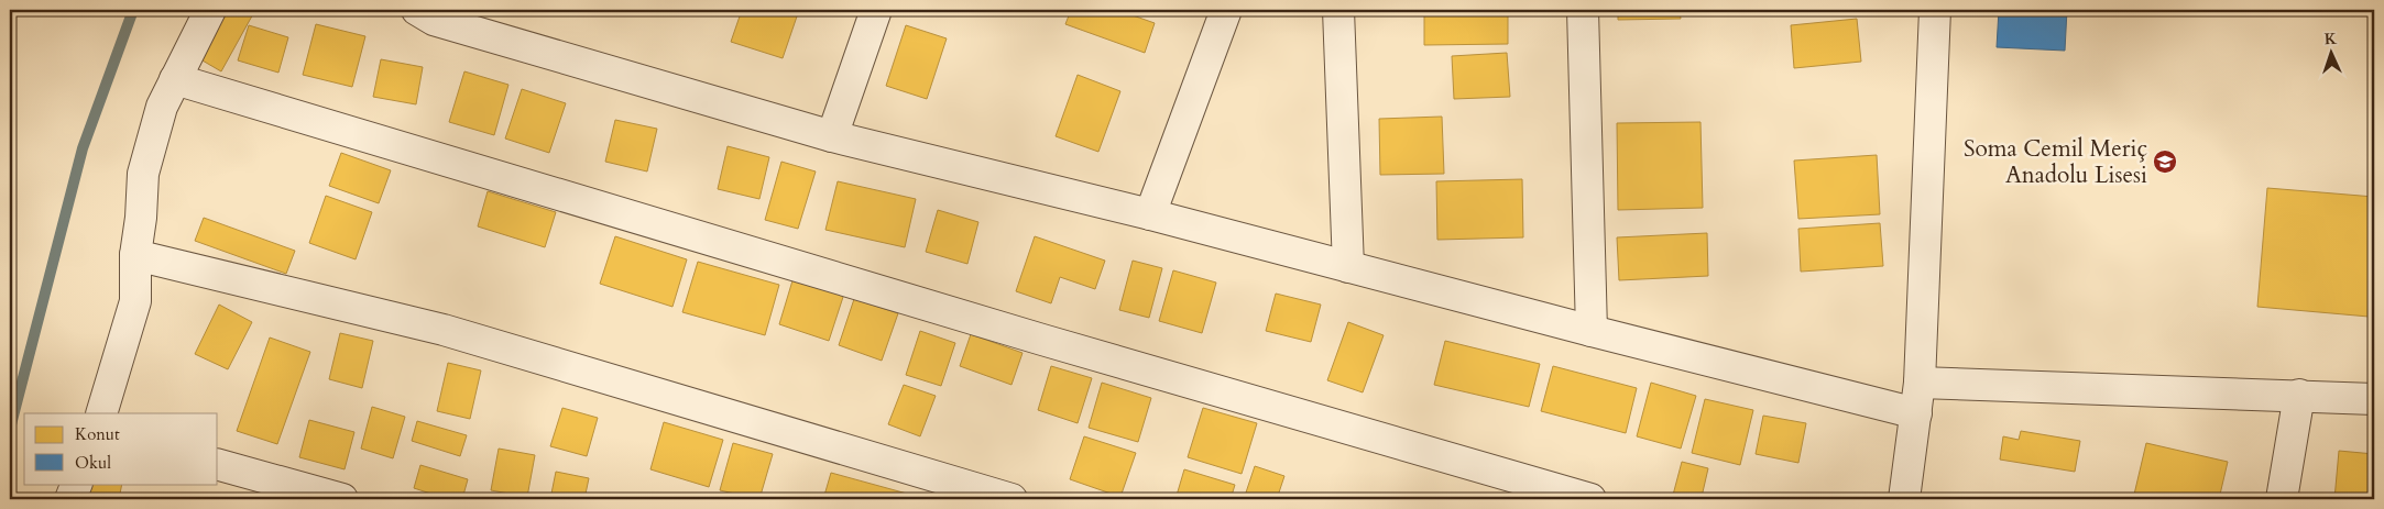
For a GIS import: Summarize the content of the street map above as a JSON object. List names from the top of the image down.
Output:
{
  "places": {
    "school or university": ["Soma Cemil Meriç Anadolu Lisesi"]
  },
  "legend": ["Konut", "Okul"],
  "north": "top"
}
